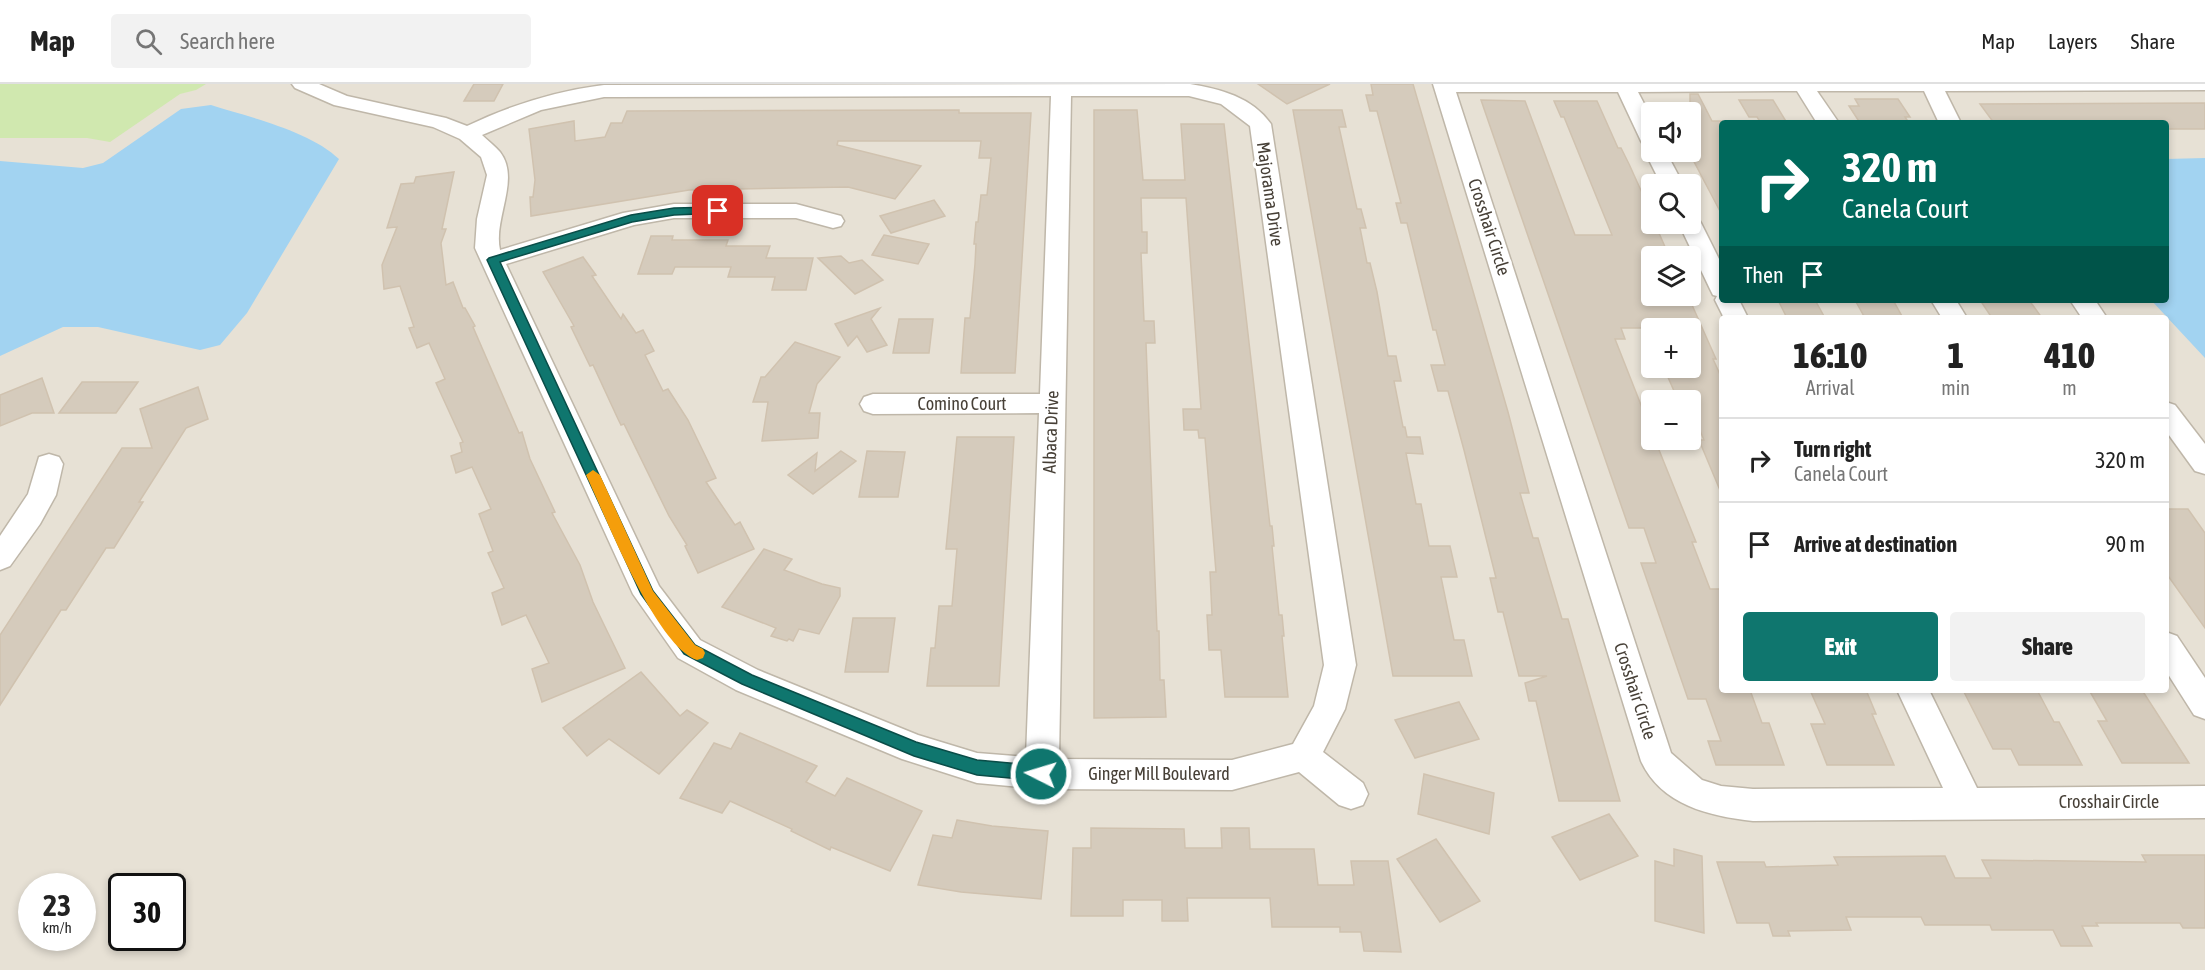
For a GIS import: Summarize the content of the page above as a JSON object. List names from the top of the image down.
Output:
{
  "streets": {
    "street": [
      "Majorama Drive",
      "Crosshair Circle",
      "Comino Court",
      "Albaca Drive",
      "Ginger Mill Boulevard"
    ]
  },
  "crossings": [
    ["Majorama Drive", "Albaca Drive"],
    ["Majorama Drive", "Ginger Mill Boulevard"],
    ["Comino Court", "Albaca Drive"],
    ["Albaca Drive", "Ginger Mill Boulevard"]
  ],
  "page": {
    "header": "Map",
    "search": "Search here",
    "nav": ["Map", "Layers", "Share"],
    "map_buttons": ["+", "−"],
    "turn": ["320 m", "Canela Court"],
    "then": "Then",
    "eta": [
      "16:10",
      "Arrival",
      "1",
      "min",
      "410",
      "m"
    ],
    "list": [
      {
        "name": "Turn right",
        "note": "Canela Court",
        "value": "320 m"
      },
      {
        "name": "Arrive at destination",
        "value": "90 m"
      }
    ],
    "buttons": ["Exit", "Share"],
    "speed": "23 km/h",
    "limit": "30"
  }
}
